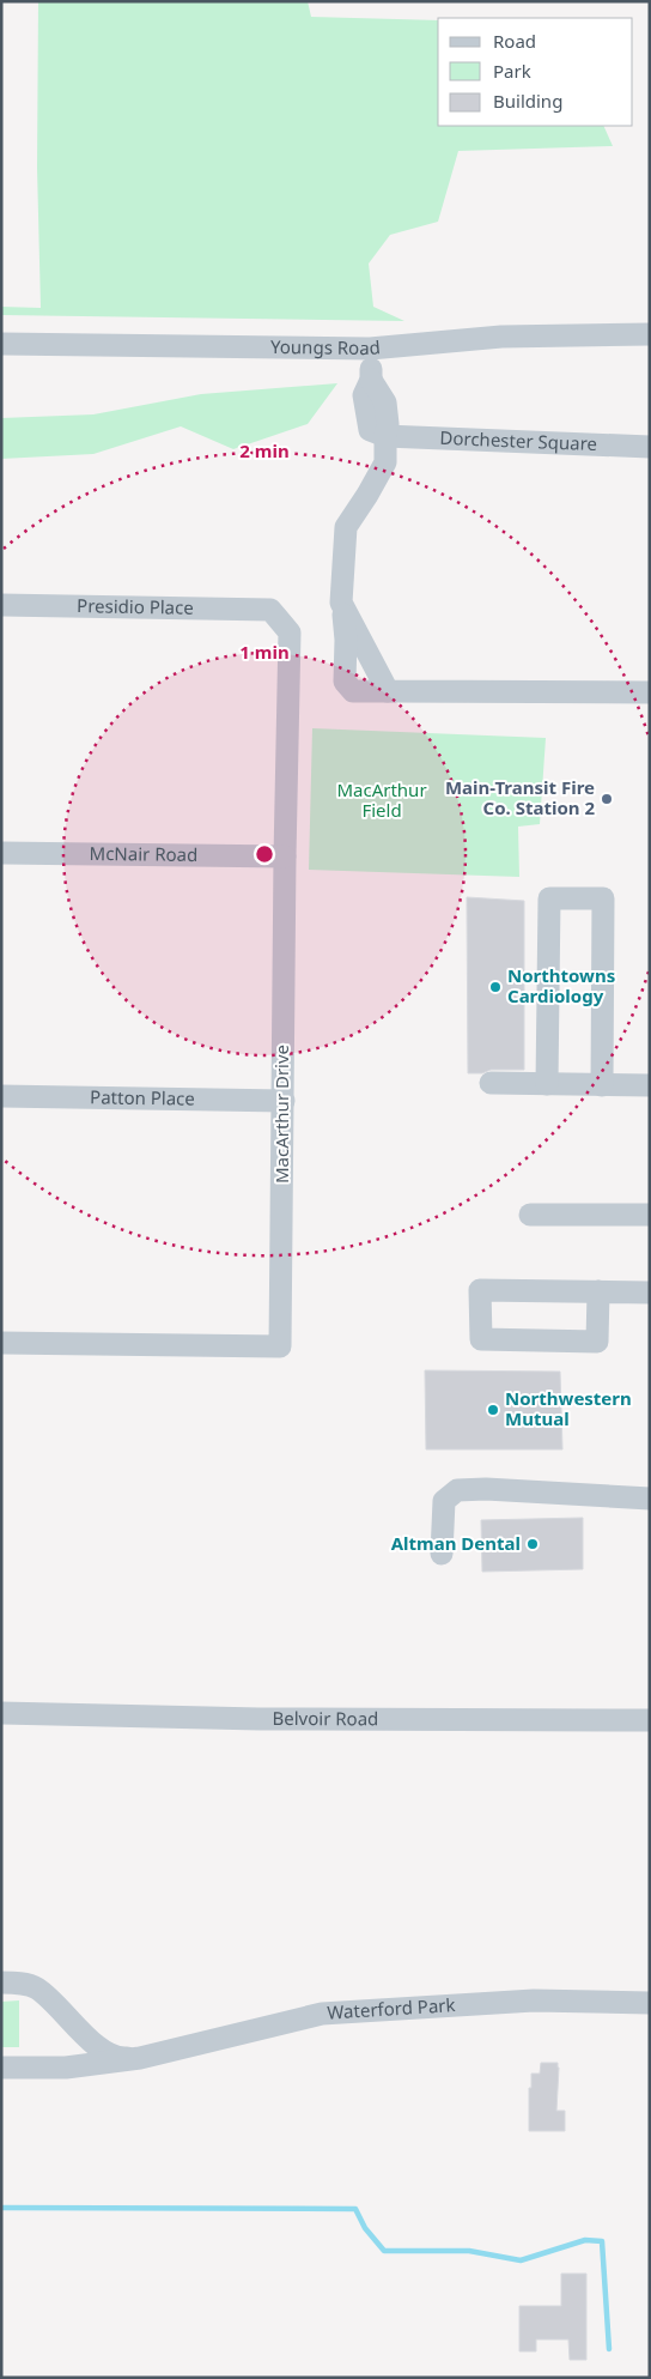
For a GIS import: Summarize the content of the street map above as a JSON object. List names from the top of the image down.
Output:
{
  "streets": {
    "street": [
      "Youngs Road",
      "Dorchester Square",
      "Presidio Place",
      "McNair Road",
      "Patton Place",
      "MacArthur Drive",
      "Belvoir Road",
      "Waterford Park"
    ]
  },
  "crossings": [
    ["Presidio Place", "MacArthur Drive"],
    ["McNair Road", "MacArthur Drive"],
    ["Patton Place", "MacArthur Drive"]
  ],
  "parks": ["MacArthur Field"],
  "places": [
    "Main-Transit Fire Co. Station 2",
    "Northtowns Cardiology",
    "Northwestern Mutual",
    "Altman Dental"
  ],
  "legend": ["Road", "Park", "Building"],
  "rings": ["2 min", "1 min"]
}
